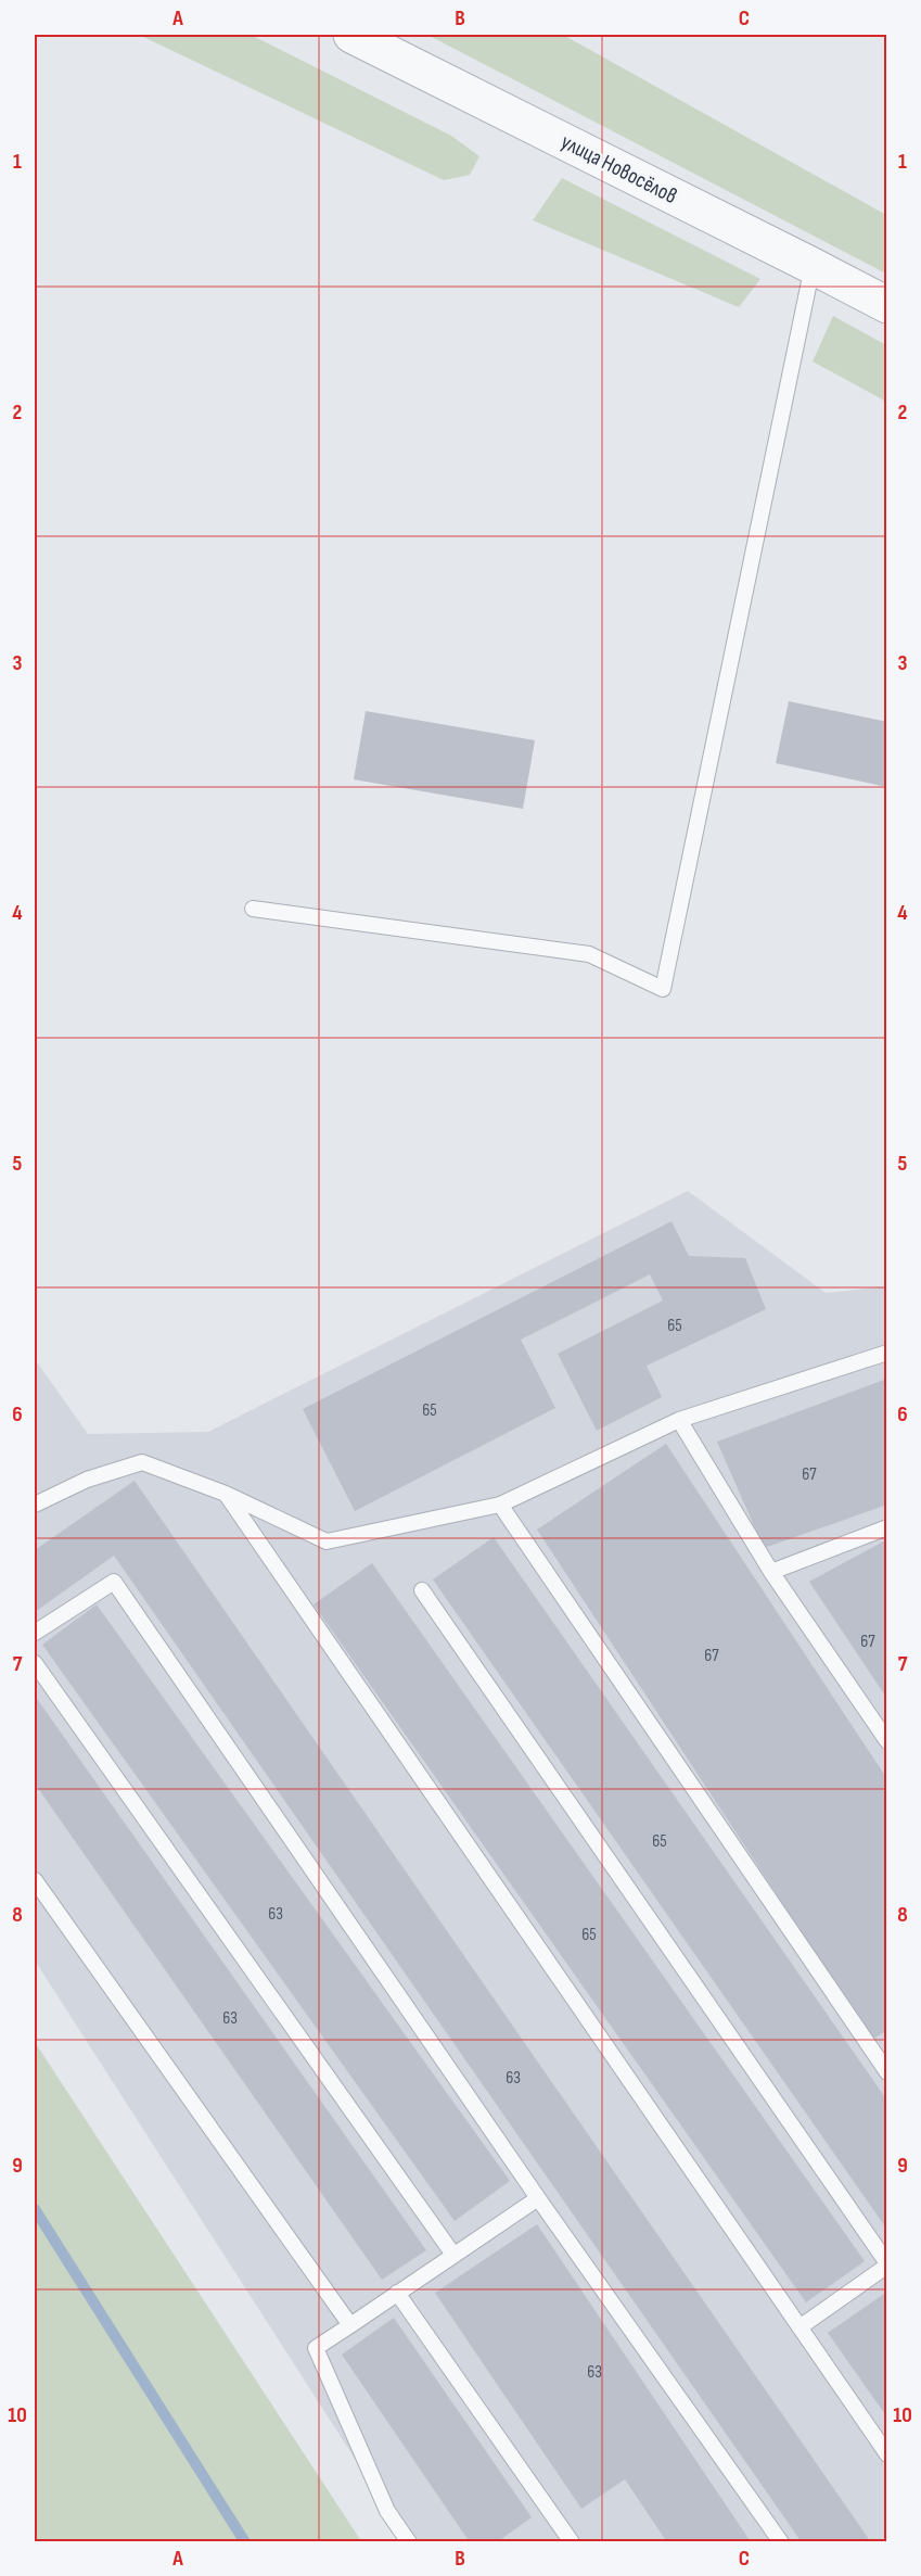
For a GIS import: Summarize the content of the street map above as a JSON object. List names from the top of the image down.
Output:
{
  "streets": {
    "street": ["улица Новосёлов"]
  },
  "house_numbers": [
    "65",
    "65",
    "67",
    "67",
    "67",
    "65",
    "63",
    "65",
    "63",
    "63",
    "63"
  ],
  "grid": {
    "columns": ["A", "B", "C"],
    "rows": [
      "1",
      "2",
      "3",
      "4",
      "5",
      "6",
      "7",
      "8",
      "9",
      "10"
    ]
  }
}
